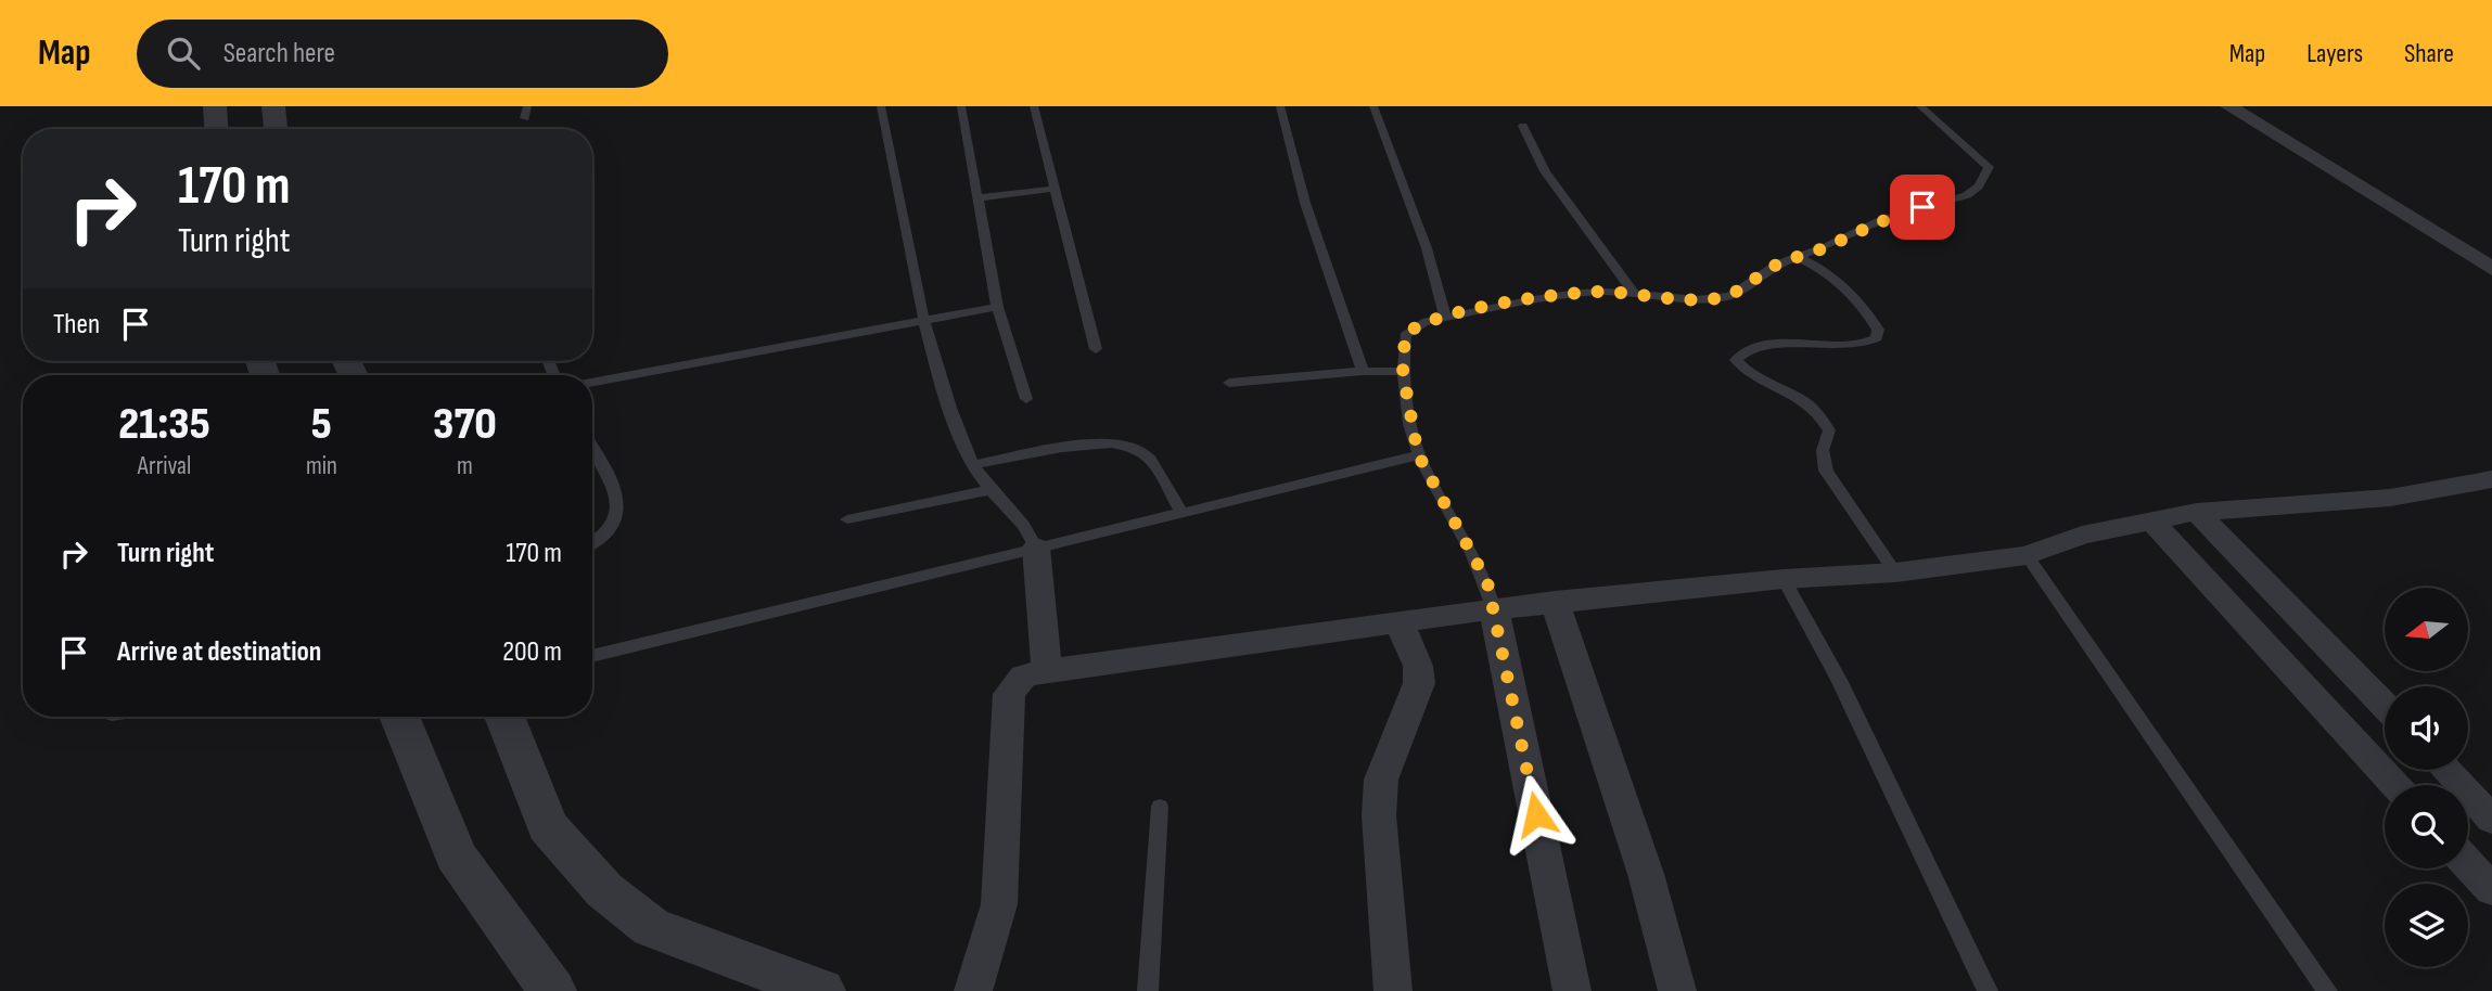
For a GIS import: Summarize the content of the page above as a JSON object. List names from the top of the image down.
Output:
{
  "north": "left",
  "page": {
    "header": "Map",
    "search": "Search here",
    "nav": ["Map", "Layers", "Share"],
    "turn": ["170 m", "Turn right"],
    "then": "Then",
    "eta": [
      "21:35",
      "Arrival",
      "5",
      "min",
      "370",
      "m"
    ],
    "list": [
      {
        "name": "Turn right",
        "value": "170 m"
      },
      {
        "name": "Arrive at destination",
        "value": "200 m"
      }
    ]
  }
}
